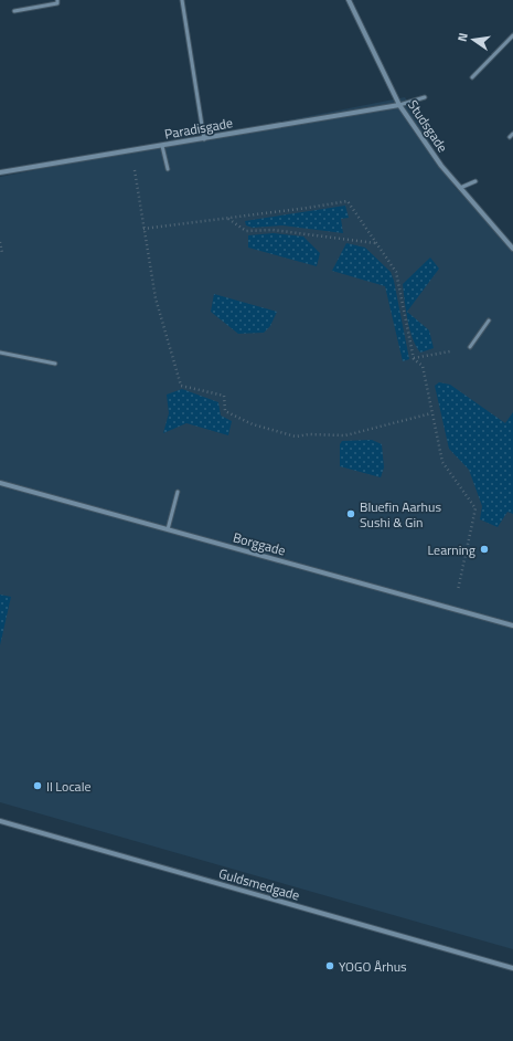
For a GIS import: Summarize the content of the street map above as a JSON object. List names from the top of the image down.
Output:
{
  "streets": {
    "street": [
      "Studsgade",
      "Paradisgade",
      "Borggade",
      "Guldsmedgade"
    ]
  },
  "crossings": [
    ["Studsgade", "Paradisgade"]
  ],
  "places": [
    "Bluefin Aarhus Sushi & Gin",
    "Learning",
    "Il Locale",
    "YOGO Århus"
  ],
  "north": "left"
}
